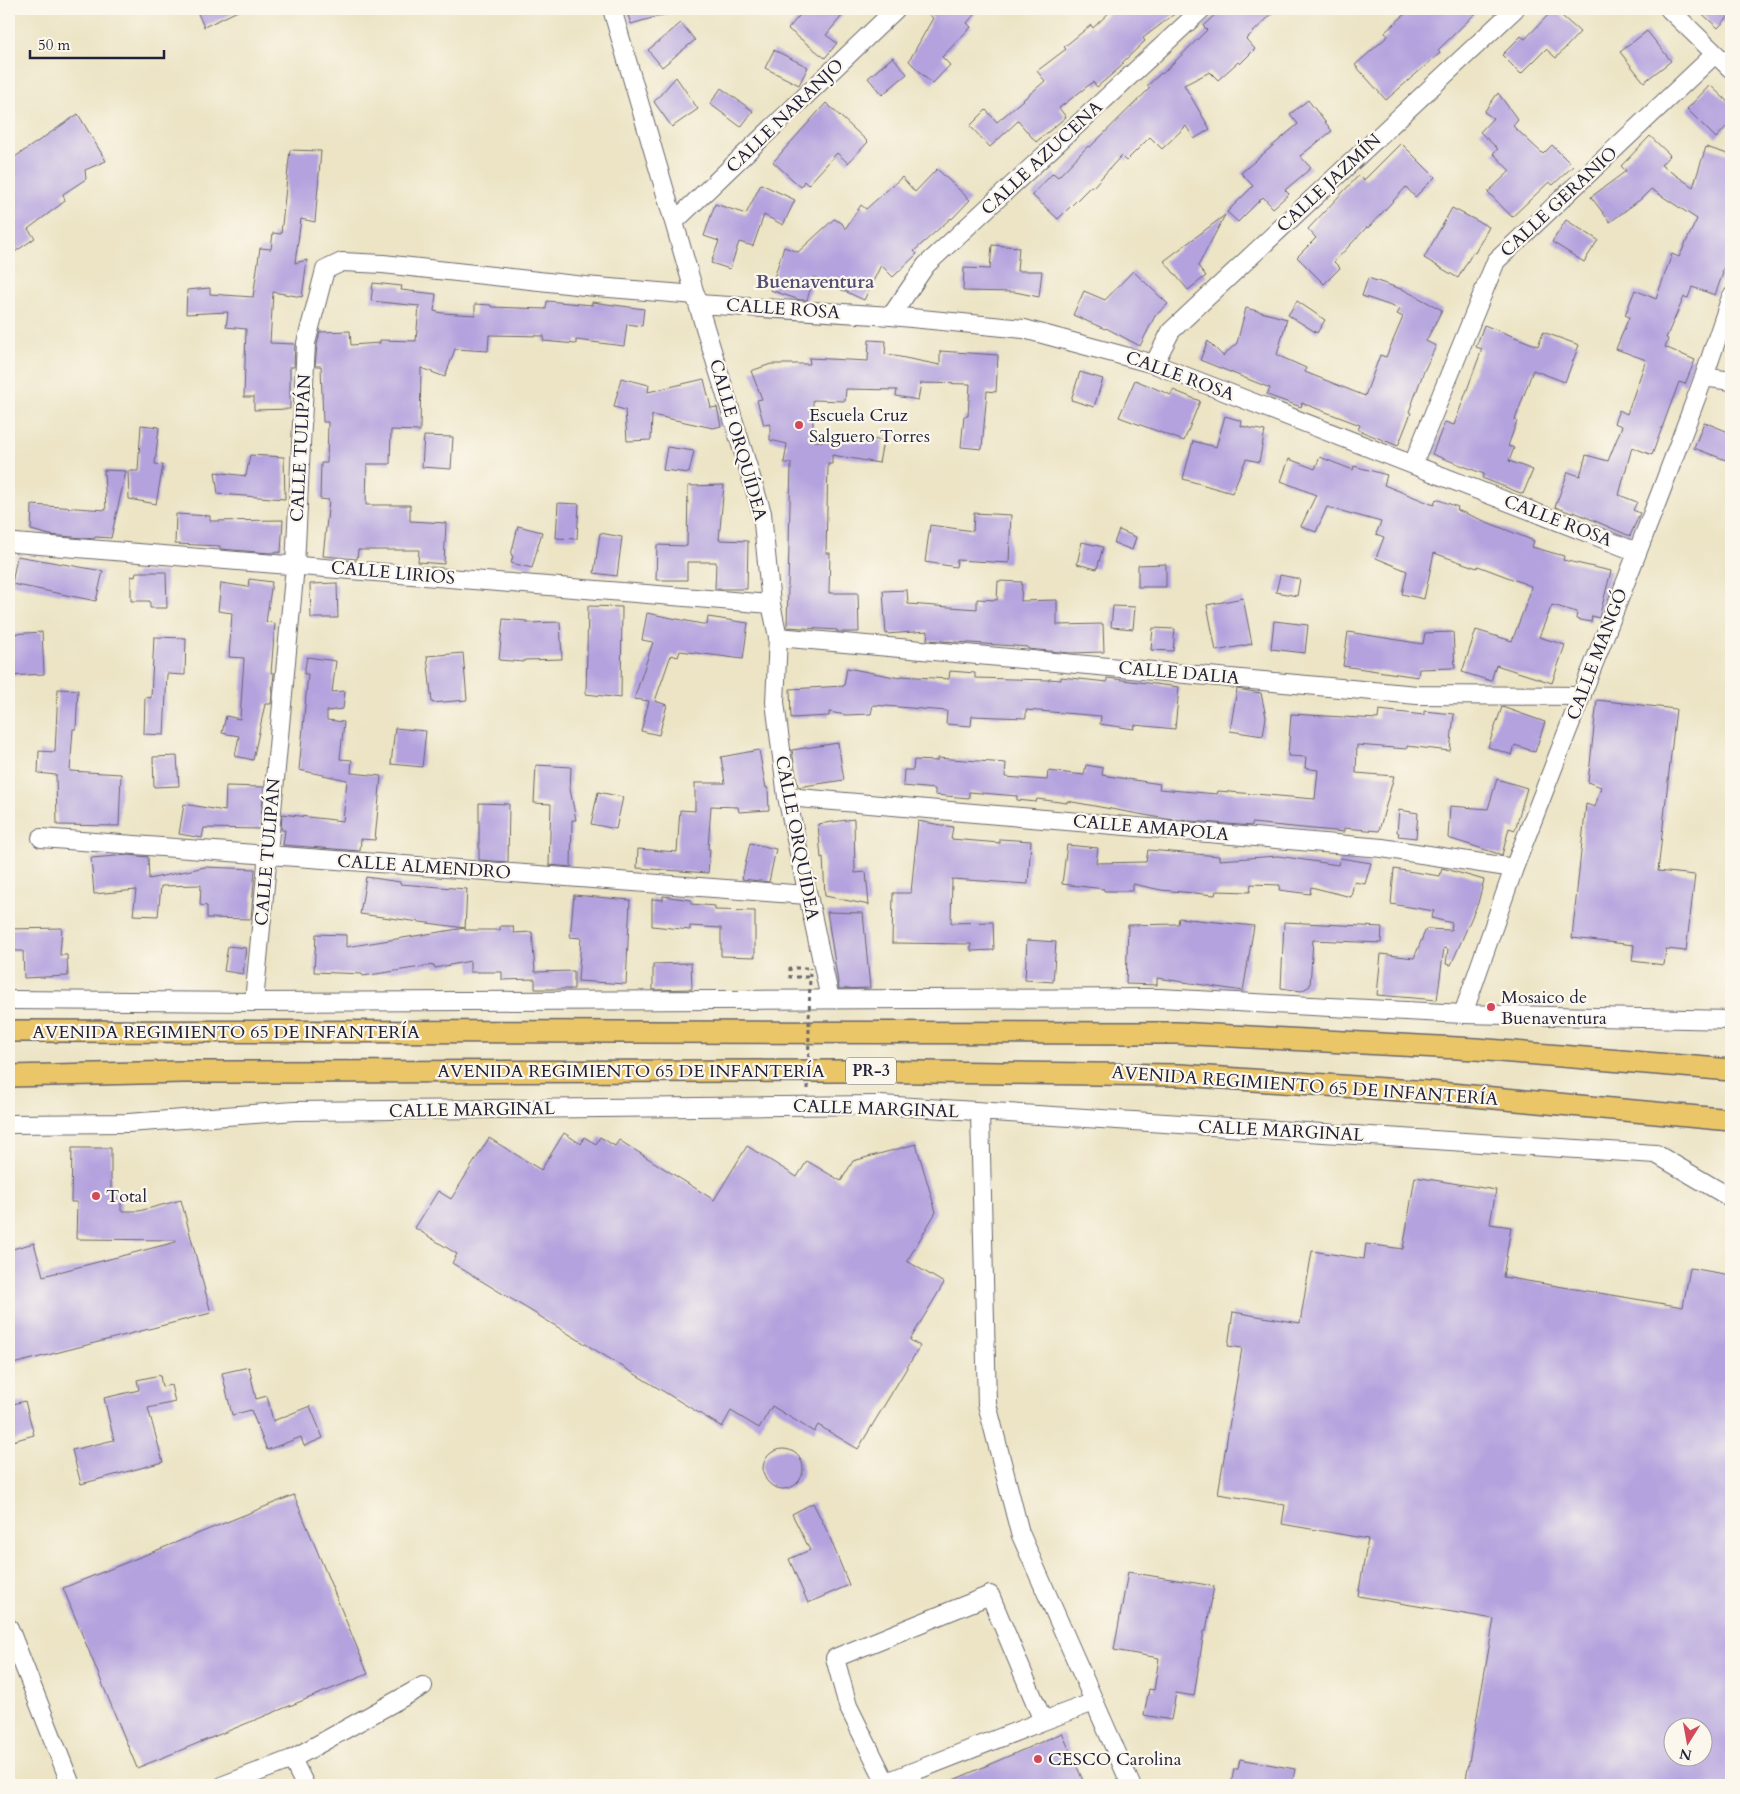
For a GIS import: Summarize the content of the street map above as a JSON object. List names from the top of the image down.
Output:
{
  "streets": {
    "main road": ["AVENIDA REGIMIENTO 65 DE INFANTERÍA", "PR-3"],
    "street": [
      "CALLE NARANJO",
      "CALLE AZUCENA",
      "CALLE JAZMÍN",
      "CALLE GERANIO",
      "CALLE ROSA",
      "CALLE ORQUÍDEA",
      "CALLE TULIPÁN",
      "CALLE LIRIOS",
      "CALLE MANGÓ",
      "CALLE DALIA",
      "CALLE AMAPOLA",
      "CALLE ALMENDRO",
      "CALLE MARGINAL"
    ]
  },
  "crossings": [
    ["CALLE NARANJO", "CALLE ORQUÍDEA"],
    ["CALLE AZUCENA", "CALLE ROSA"],
    ["CALLE JAZMÍN", "CALLE ROSA"],
    ["CALLE GERANIO", "CALLE ROSA"],
    ["CALLE ROSA", "CALLE ORQUÍDEA"],
    ["CALLE ROSA", "CALLE TULIPÁN"],
    ["CALLE ROSA", "CALLE MANGÓ"],
    ["CALLE ORQUÍDEA", "CALLE TULIPÁN"],
    ["CALLE ORQUÍDEA", "CALLE LIRIOS"],
    ["CALLE ORQUÍDEA", "CALLE DALIA"],
    ["CALLE ORQUÍDEA", "CALLE AMAPOLA"],
    ["CALLE ORQUÍDEA", "CALLE ALMENDRO"],
    ["CALLE TULIPÁN", "CALLE LIRIOS"],
    ["CALLE TULIPÁN", "CALLE ALMENDRO"],
    ["CALLE MANGÓ", "CALLE DALIA"],
    ["CALLE MANGÓ", "CALLE AMAPOLA"]
  ],
  "districts": ["Buenaventura"],
  "places": [
    "Escuela Cruz Salguero Torres",
    "Mosaico de Buenaventura",
    "Total",
    "CESCO Carolina"
  ],
  "scale_bar": "50 m",
  "north": "bottom"
}
